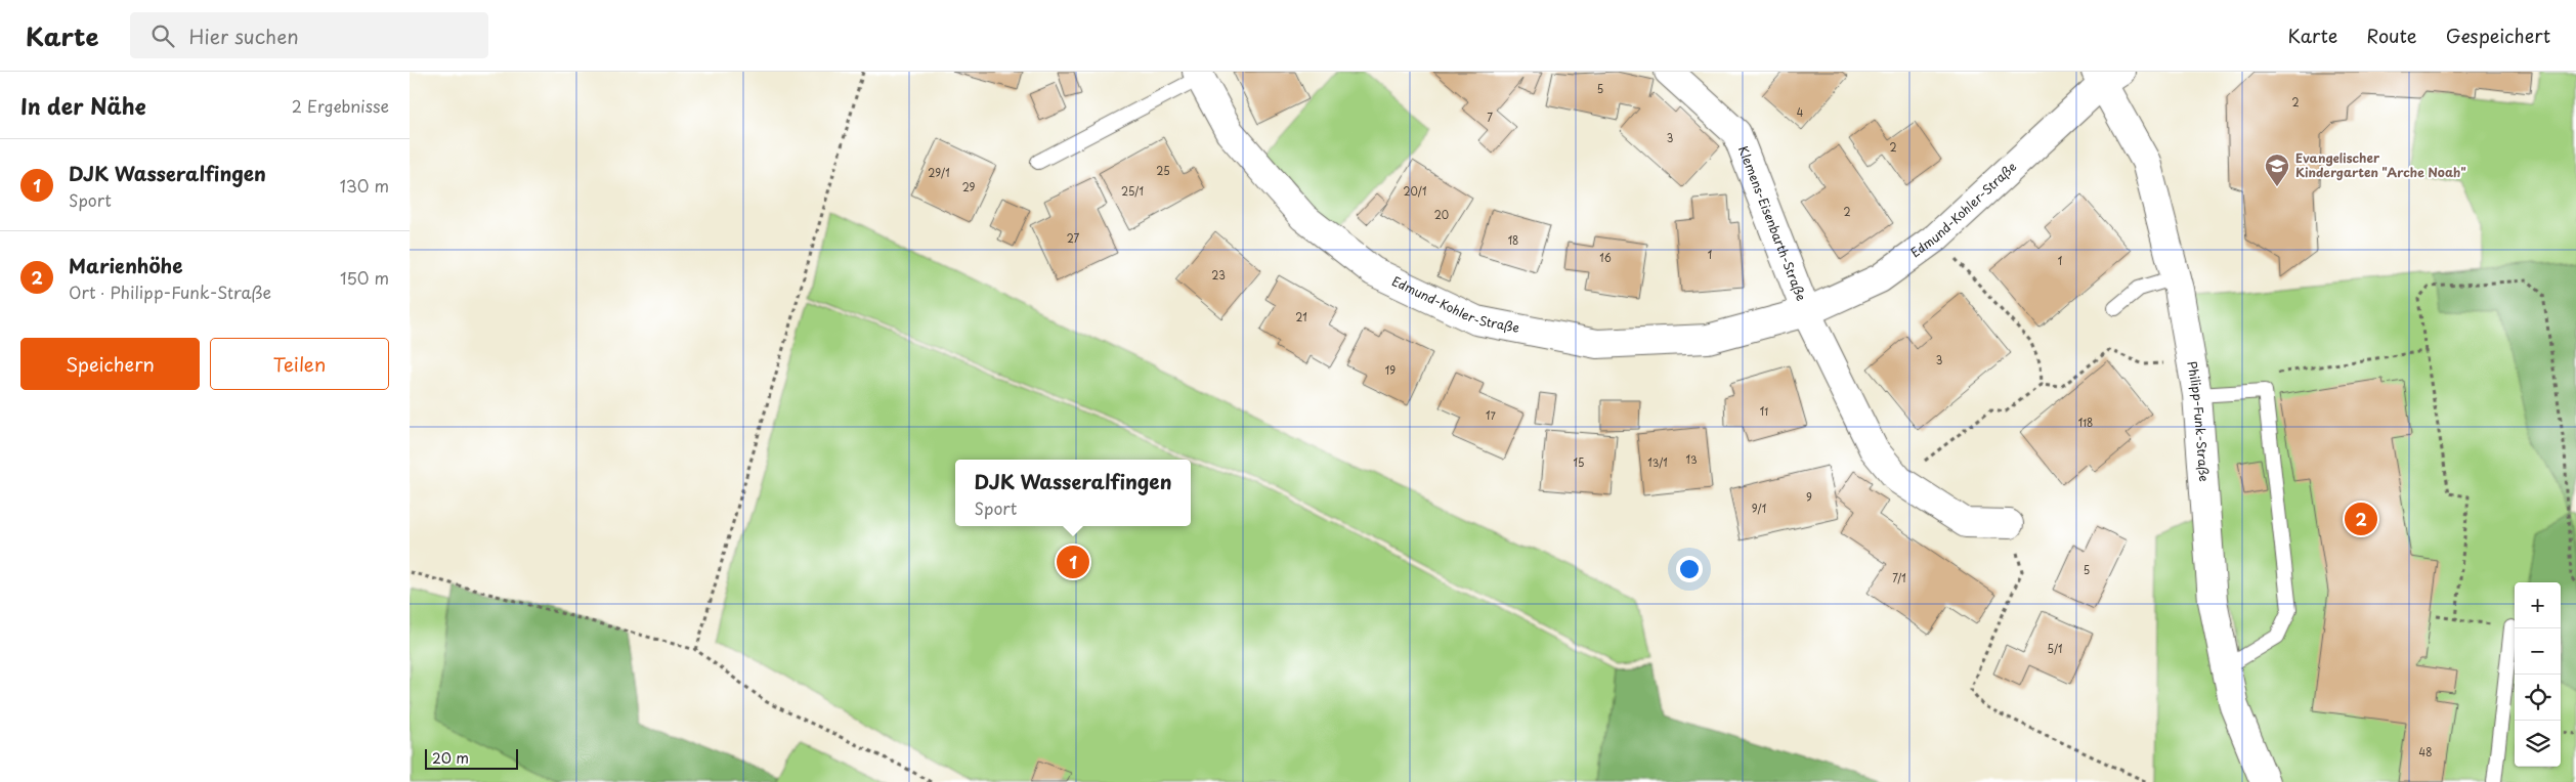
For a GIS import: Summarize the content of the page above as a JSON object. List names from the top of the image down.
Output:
{
  "streets": {
    "street": ["Edmund-Kohler-Straße", "Klemens-Eisenbarth-Straße", "Philipp-Funk-Straße"]
  },
  "crossings": [
    ["Edmund-Kohler-Straße", "Klemens-Eisenbarth-Straße"],
    ["Edmund-Kohler-Straße", "Philipp-Funk-Straße"]
  ],
  "places": {
    "school or university": ["Evangelischer Kindergarten \"Arche Noah\""]
  },
  "house_numbers": [
    "5",
    "2",
    "4",
    "7",
    "3",
    "2",
    "25",
    "29/1",
    "29",
    "25/1",
    "20/1",
    "2",
    "20",
    "27",
    "18",
    "1",
    "16",
    "1",
    "23",
    "21",
    "3",
    "19",
    "11",
    "17",
    "118",
    "13",
    "15",
    "13/1",
    "9",
    "9/1",
    "5",
    "7/1",
    "5/1",
    "48"
  ],
  "scale_bar": "20 m",
  "page": {
    "header": "Karte",
    "search": "Hier suchen",
    "nav": ["Karte", "Route", "Gespeichert"],
    "heading": ["In der Nähe", "2 Ergebnisse"],
    "list": [
      {
        "mark": "1",
        "name": "DJK Wasseralfingen",
        "note": "Sport",
        "value": "130 m"
      },
      {
        "mark": "2",
        "name": "Marienhöhe",
        "note": "Ort · Philipp-Funk-Straße",
        "value": "150 m"
      }
    ],
    "buttons": ["Speichern", "Teilen"],
    "popup": ["DJK Wasseralfingen", "Sport"],
    "pins": ["2", "1"],
    "map_buttons": ["+", "−"],
    "scale": "20 m"
  }
}
